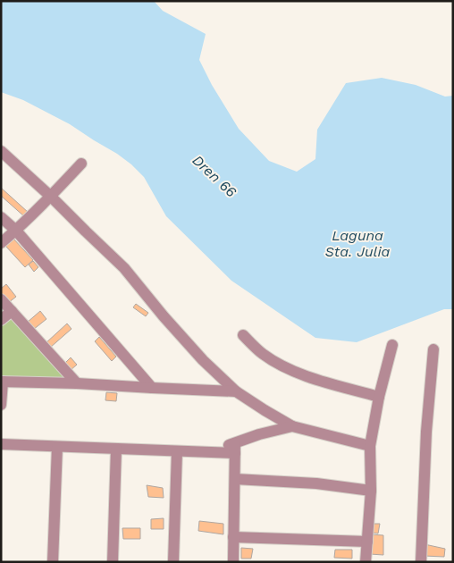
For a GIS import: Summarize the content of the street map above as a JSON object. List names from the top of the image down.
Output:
{
  "water": ["Dren 66", "Laguna Sta. Julia"]
}
